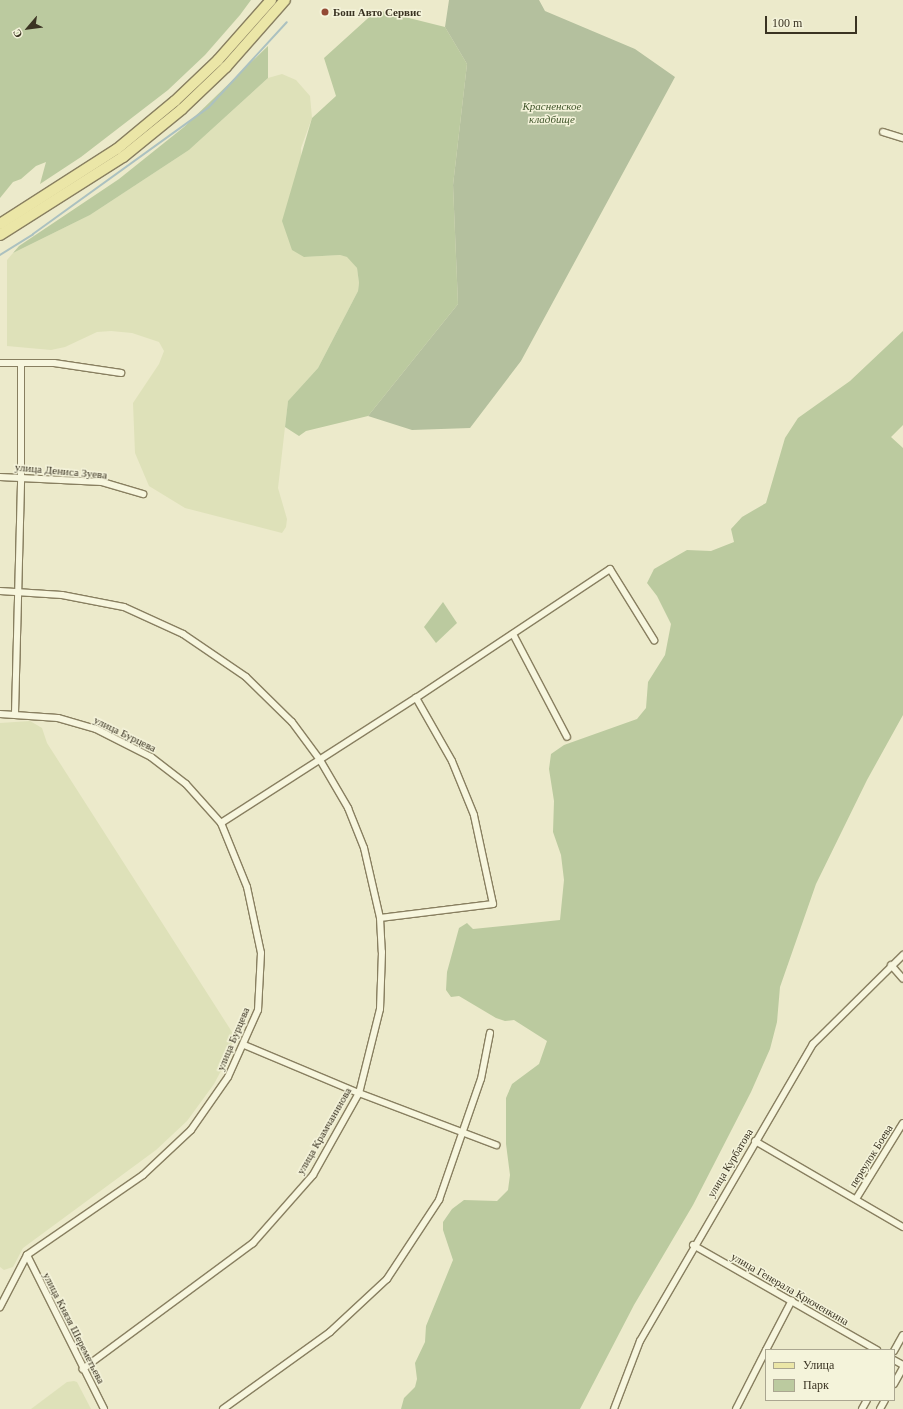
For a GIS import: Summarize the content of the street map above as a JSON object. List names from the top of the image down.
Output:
{
  "streets": {
    "street": [
      "улица Дениса Зуева",
      "улица Бурцева",
      "улица Крамчанинова",
      "переулок Боева",
      "улица Курбатова",
      "улица Генерала Крюченкина",
      "улица Князя Шереметьева"
    ]
  },
  "crossings": [
    ["улица Бурцева", "улица Князя Шереметьева"],
    ["улица Крамчанинова", "улица Князя Шереметьева"],
    ["улица Курбатова", "улица Генерала Крюченкина"]
  ],
  "parks": ["Красненское кладбище"],
  "places": ["Бош Авто Сервис"],
  "legend": ["Улица", "Парк"],
  "scale_bar": "100 m",
  "north": "bottom left"
}
